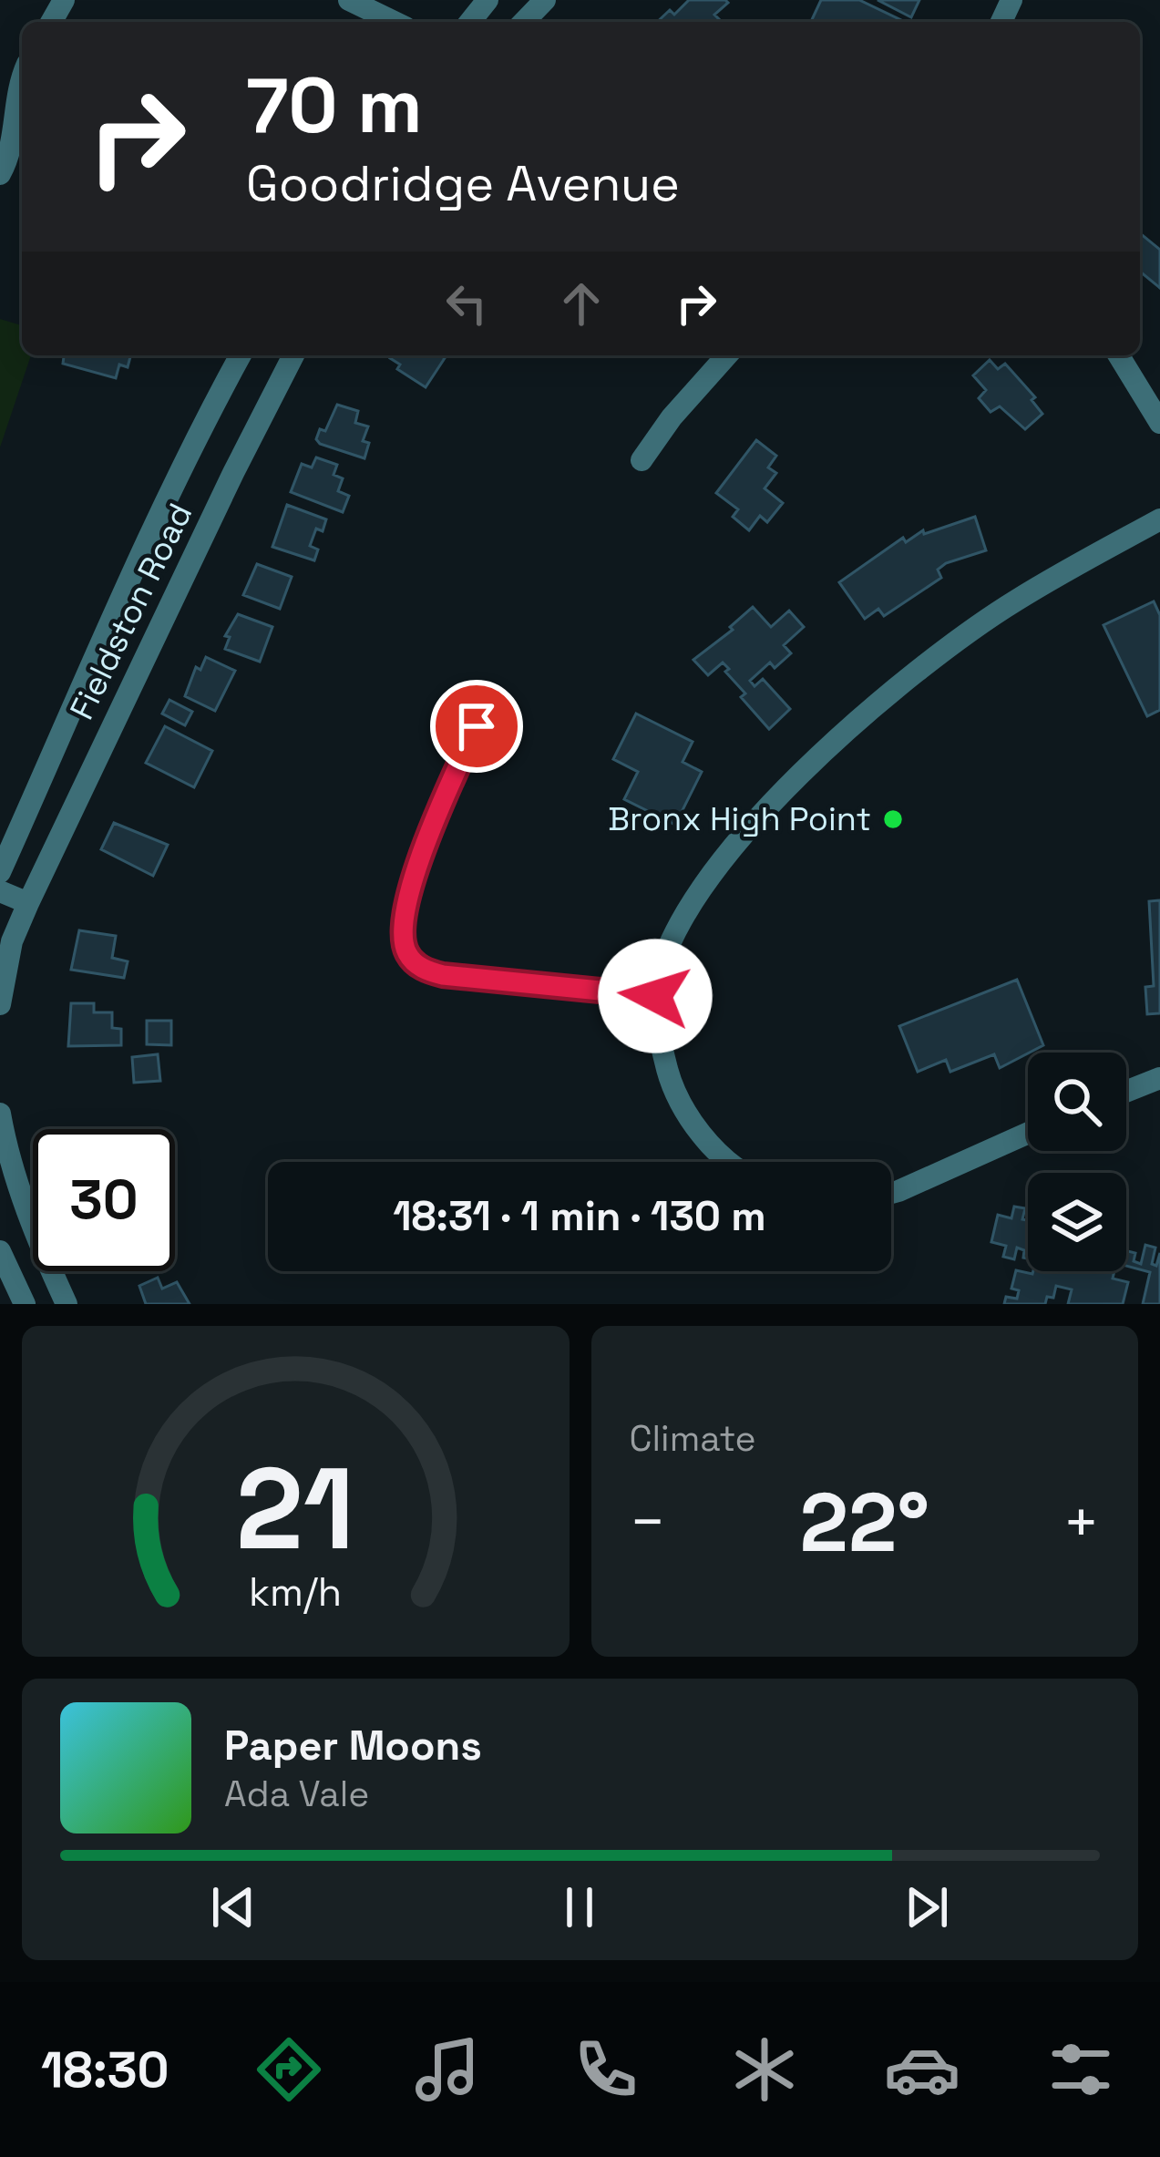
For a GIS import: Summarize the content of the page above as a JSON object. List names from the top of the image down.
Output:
{
  "streets": {
    "street": ["Fieldston Road"]
  },
  "places": ["Bronx High Point"],
  "page": {
    "turn": ["70 m", "Goodridge Avenue"],
    "limit": "30",
    "trip": "18:31 · 1 min · 130 m",
    "tile": "Climate",
    "heat": ["−", "22°", "+"],
    "song": ["Paper Moons", "Ada Vale"],
    "tabs": "18:30",
    "gauge": ["21", "km/h"]
  }
}
